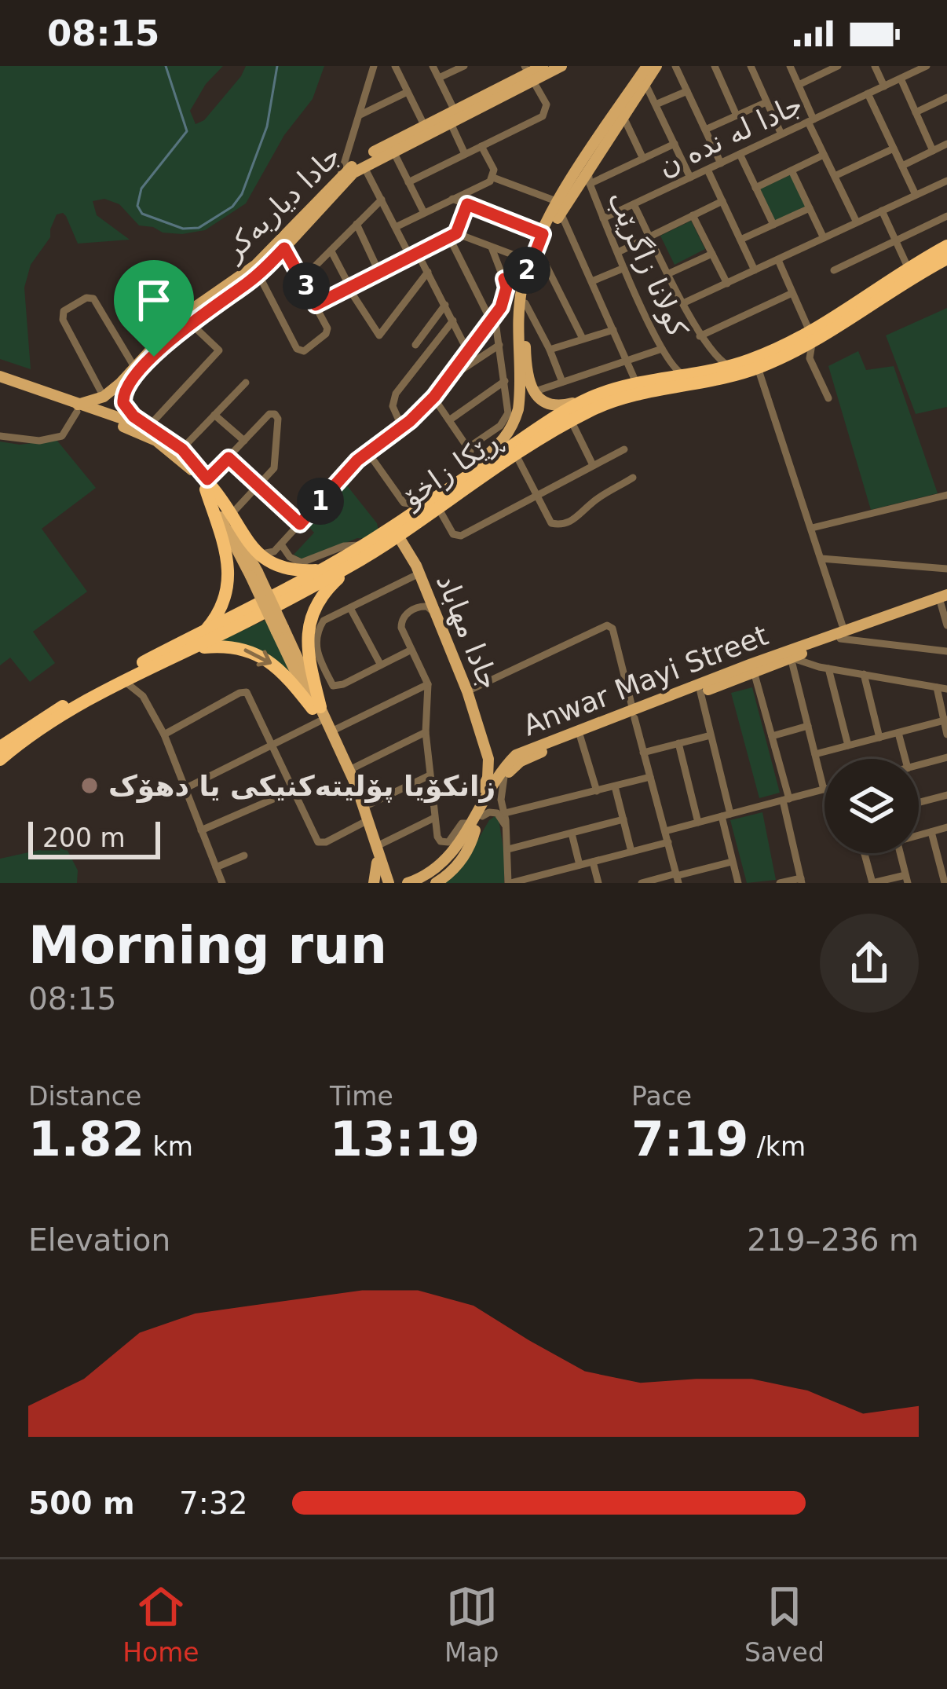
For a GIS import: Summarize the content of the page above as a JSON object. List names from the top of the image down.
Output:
{
  "streets": {
    "highway": ["ڕێکا زاخۆ"],
    "main road": ["جادا دیاربه‌كر", "جادا مهاباد", "Anwar Mayi Street"],
    "street": ["جادا له نده ن", "كولانا زاگرێب"]
  },
  "crossings": [
    ["جادا له نده ن", "كولانا زاگرێب"],
    ["كولانا زاگرێب", "ڕێکا زاخۆ"],
    ["ڕێکا زاخۆ", "جادا مهاباد"],
    ["جادا مهاباد", "Anwar Mayi Street"]
  ],
  "places": ["زانکۆیا پۆلیتەکنیکی یا دهۆک"],
  "scale_bar": "200 m",
  "page": {
    "status": "08:15",
    "pins": ["2", "3", "1"],
    "scale": "200 m",
    "heading": ["Morning run", "08:15"],
    "stats": [
      ["Distance", "1.82 km"],
      ["Time", "13:19"],
      ["Pace", "7:19 /km"]
    ],
    "chart": ["Elevation", "219–236 m"],
    "list": [
      {
        "name": "500 m",
        "note": "7:32"
      }
    ],
    "tabs": ["Home", "Map", "Saved"]
  }
}
